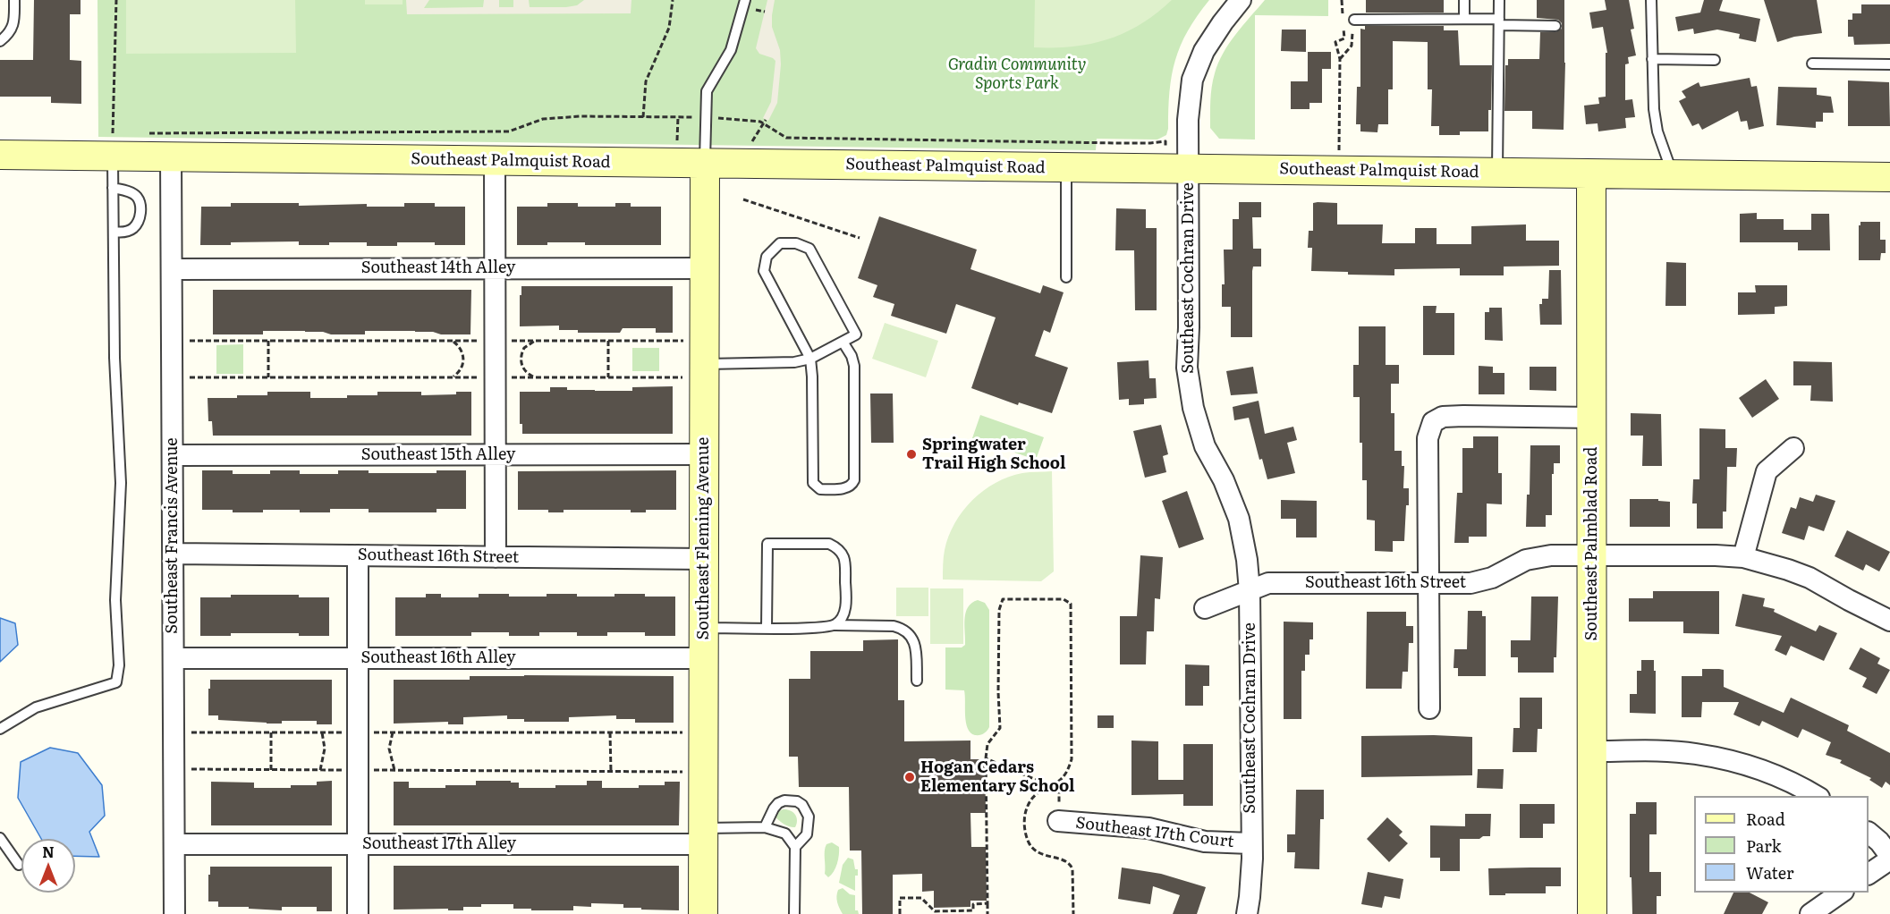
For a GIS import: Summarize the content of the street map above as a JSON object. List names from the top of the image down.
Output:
{
  "streets": {
    "main road": ["Southeast Palmquist Road", "Southeast Fleming Avenue", "Southeast Palmblad Road"],
    "street": [
      "Southeast 14th Alley",
      "Southeast Cochran Drive",
      "Southeast 15th Alley",
      "Southeast Francis Avenue",
      "Southeast 16th Street",
      "Southeast 16th Alley",
      "Southeast 17th Court",
      "Southeast 17th Alley"
    ]
  },
  "crossings": [
    ["Southeast Palmquist Road", "Southeast Cochran Drive"],
    ["Southeast Palmquist Road", "Southeast Francis Avenue"],
    ["Southeast Palmquist Road", "Southeast Fleming Avenue"],
    ["Southeast Palmquist Road", "Southeast Palmblad Road"],
    ["Southeast 14th Alley", "Southeast Francis Avenue"],
    ["Southeast 14th Alley", "Southeast Fleming Avenue"],
    ["Southeast Cochran Drive", "Southeast 16th Street"],
    ["Southeast Cochran Drive", "Southeast 17th Court"],
    ["Southeast 15th Alley", "Southeast Francis Avenue"],
    ["Southeast 15th Alley", "Southeast Fleming Avenue"],
    ["Southeast Francis Avenue", "Southeast 16th Street"],
    ["Southeast Francis Avenue", "Southeast 16th Alley"],
    ["Southeast Francis Avenue", "Southeast 17th Alley"],
    ["Southeast Fleming Avenue", "Southeast 16th Street"],
    ["Southeast Fleming Avenue", "Southeast 16th Alley"],
    ["Southeast Fleming Avenue", "Southeast 17th Alley"],
    ["Southeast Palmblad Road", "Southeast 16th Street"]
  ],
  "parks": ["Gradin Community Sports Park"],
  "places": ["Springwater Trail High School", "Hogan Cedars Elementary School"],
  "legend": ["Road", "Park", "Water"],
  "north": "top"
}
